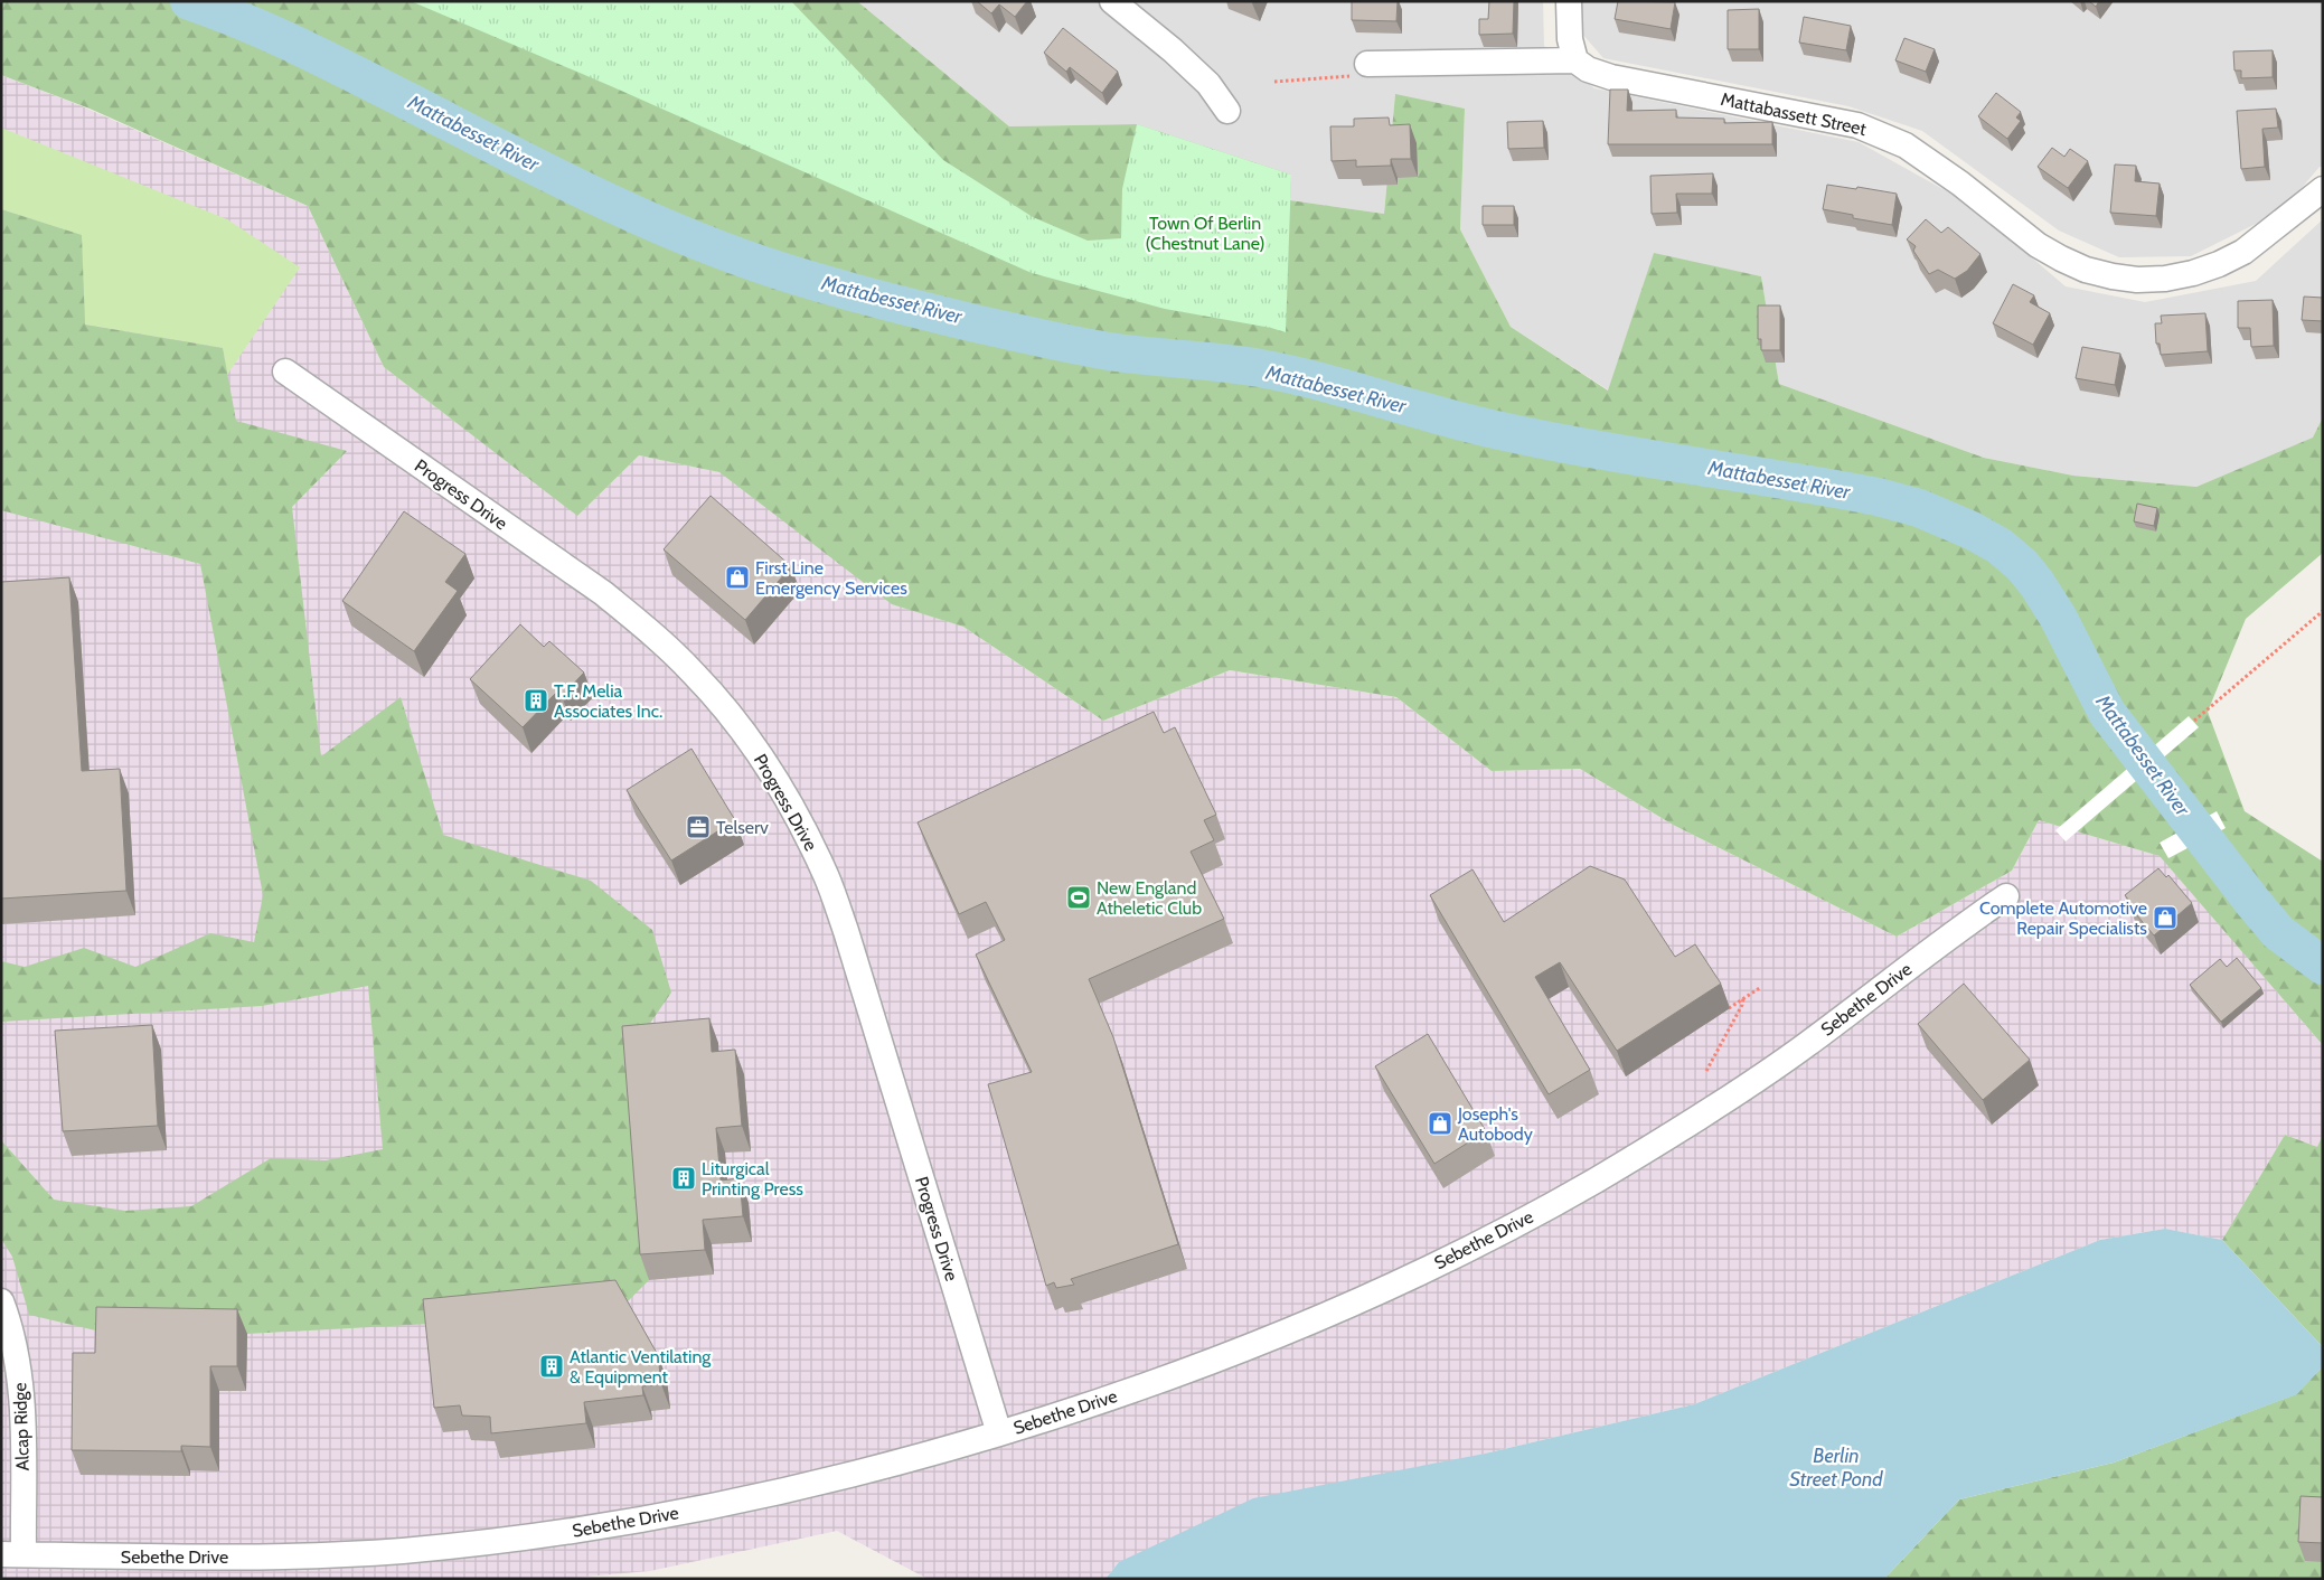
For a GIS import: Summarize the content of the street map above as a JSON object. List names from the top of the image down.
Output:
{
  "streets": {
    "street": [
      "Mattabassett Street",
      "Progress Drive",
      "Sebethe Drive",
      "Alcap Ridge"
    ]
  },
  "crossings": [
    ["Progress Drive", "Sebethe Drive"],
    ["Sebethe Drive", "Alcap Ridge"]
  ],
  "water": ["Mattabesset River", "Berlin Street Pond"],
  "parks": ["Town Of Berlin (Chestnut Lane)"],
  "places": {
    "shop": ["First Line Emergency Services", "Complete Automotive Repair Specialists", "Joseph's Autobody"],
    "building": ["T.F. Melia Associates Inc.", "Liturgical Printing Press", "Atlantic Ventilating & Equipment"],
    "office": ["Telserv"],
    "sports": ["New England Atheletic Club"]
  }
}
